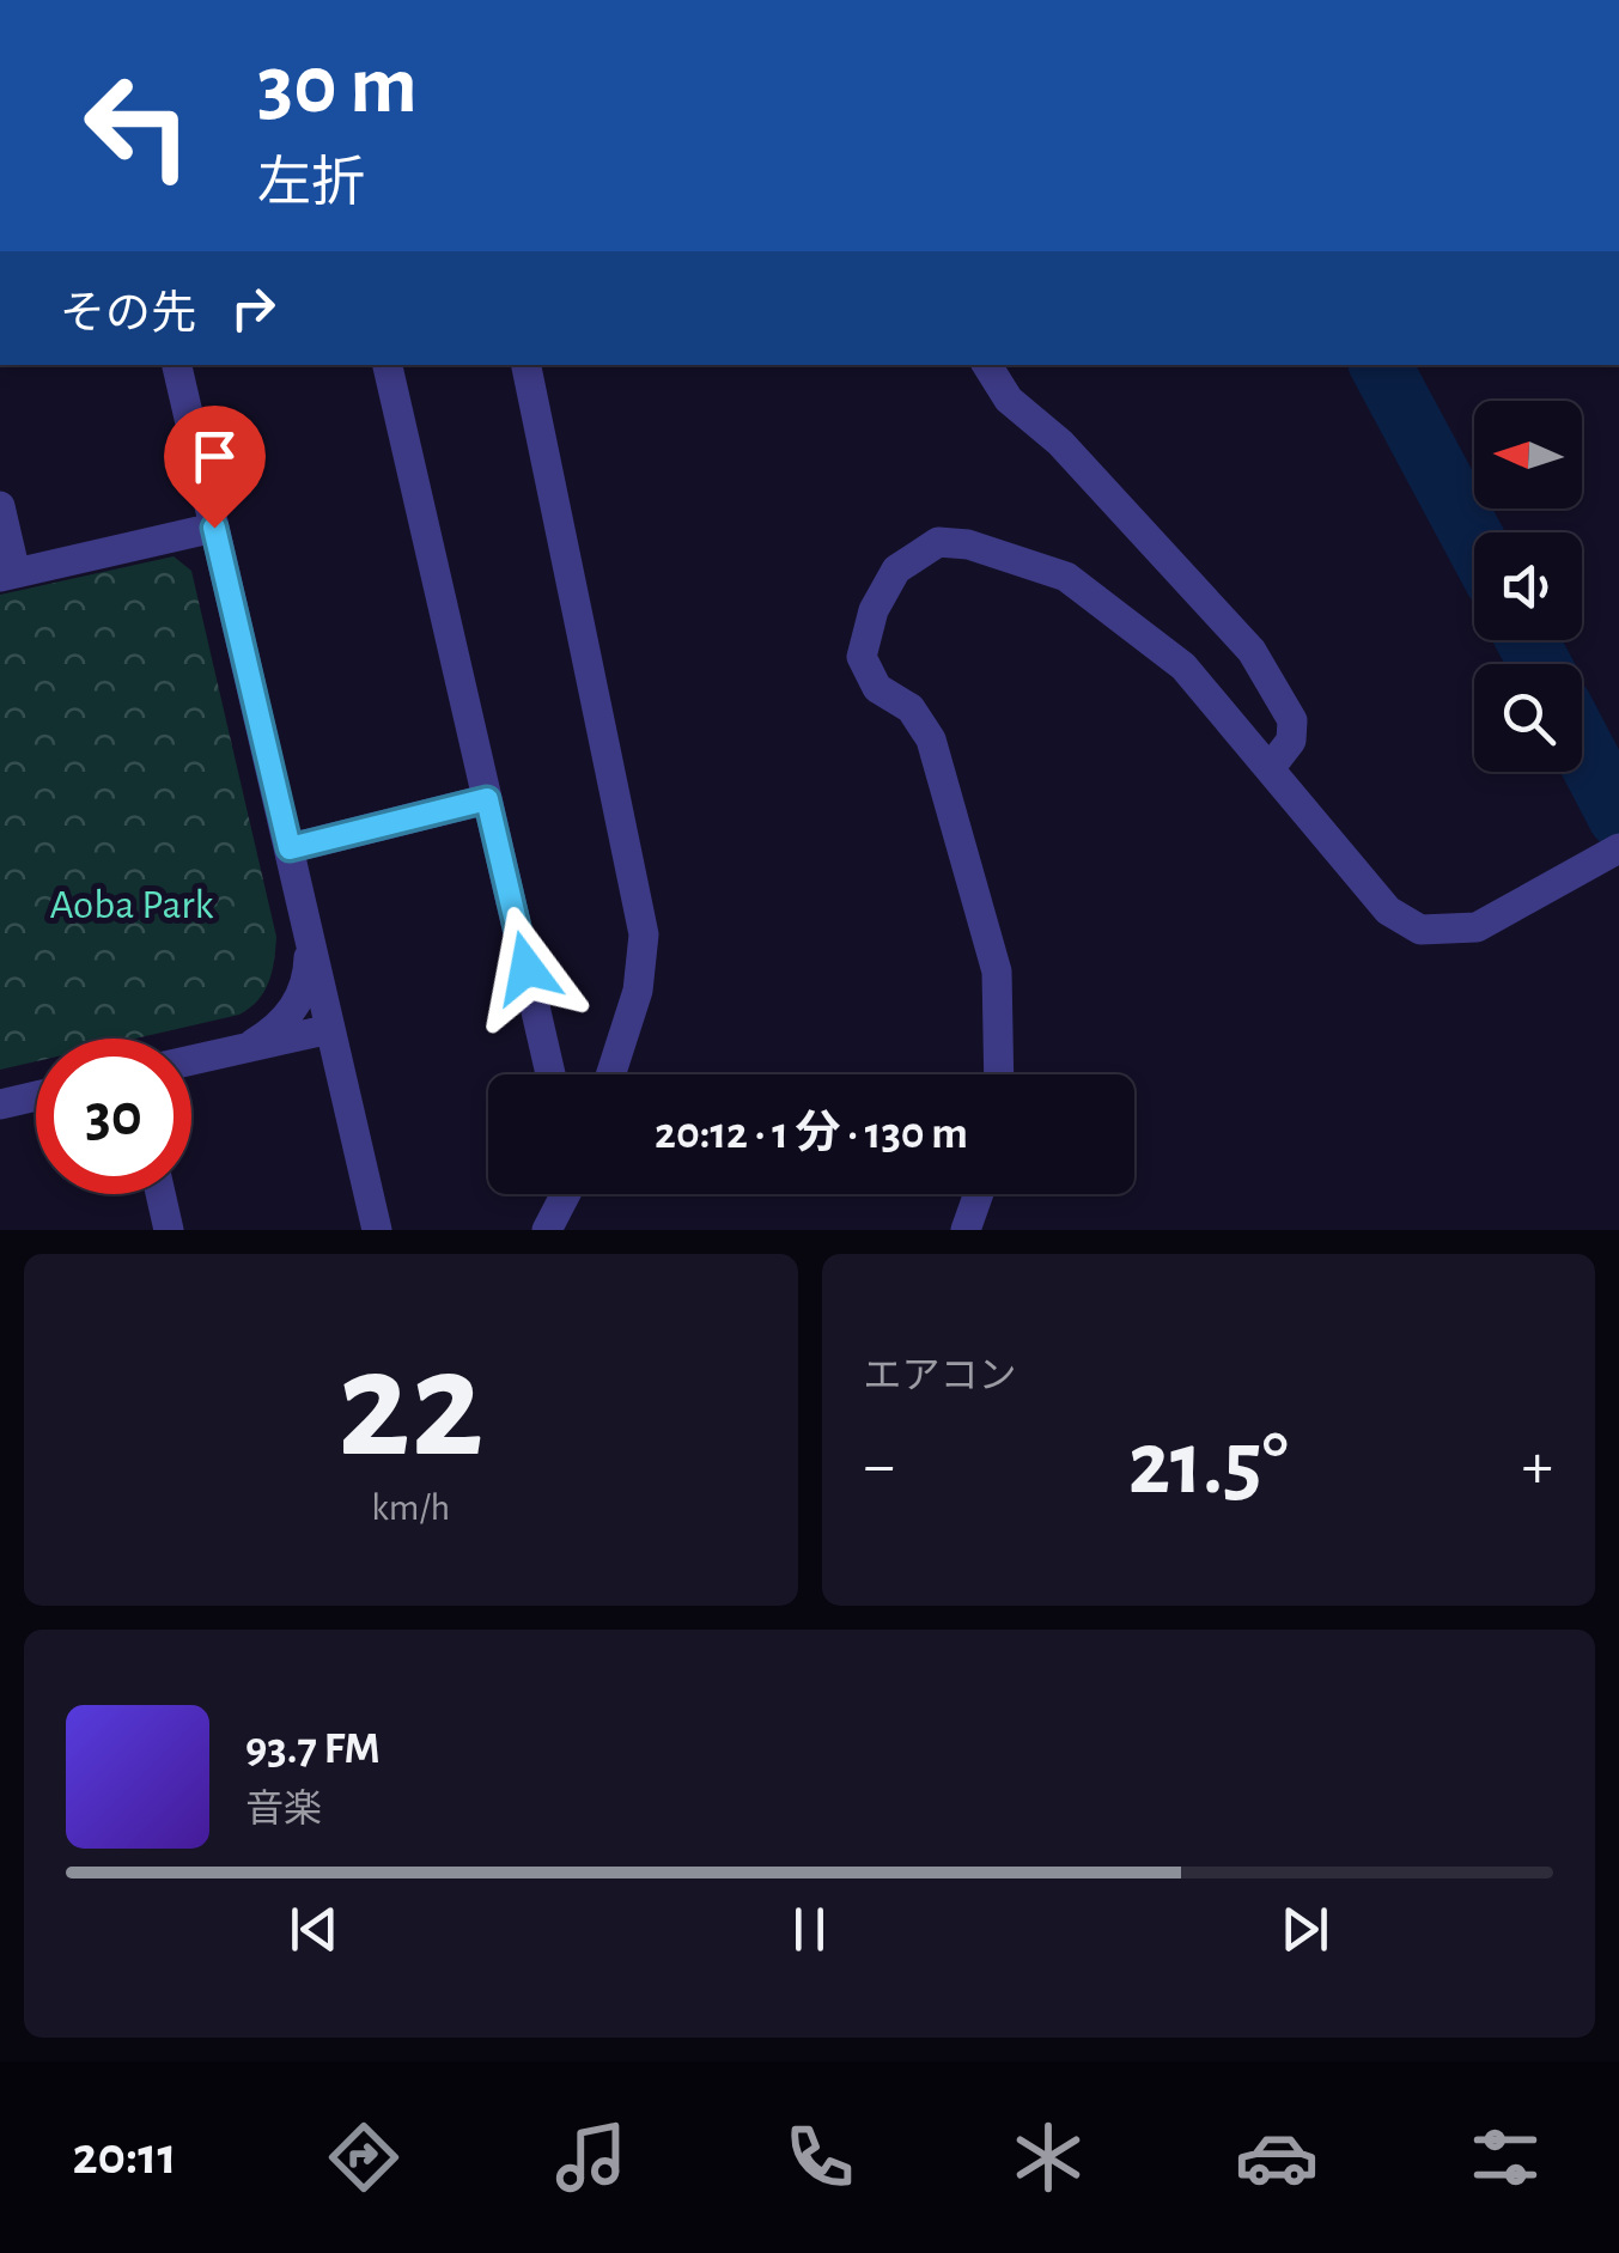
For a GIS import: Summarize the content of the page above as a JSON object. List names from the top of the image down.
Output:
{
  "parks": ["Aoba Park"],
  "north": "left",
  "page": {
    "turn": ["30 m", "左折"],
    "then": "その先",
    "limit": "30",
    "trip": "20:12 · 1 分 · 130 m",
    "tile": [
      ["22", "km/h"],
      "エアコン"
    ],
    "heat": ["−", "21.5°", "+"],
    "song": ["93.7 FM", "音楽"],
    "tabs": "20:11"
  }
}
